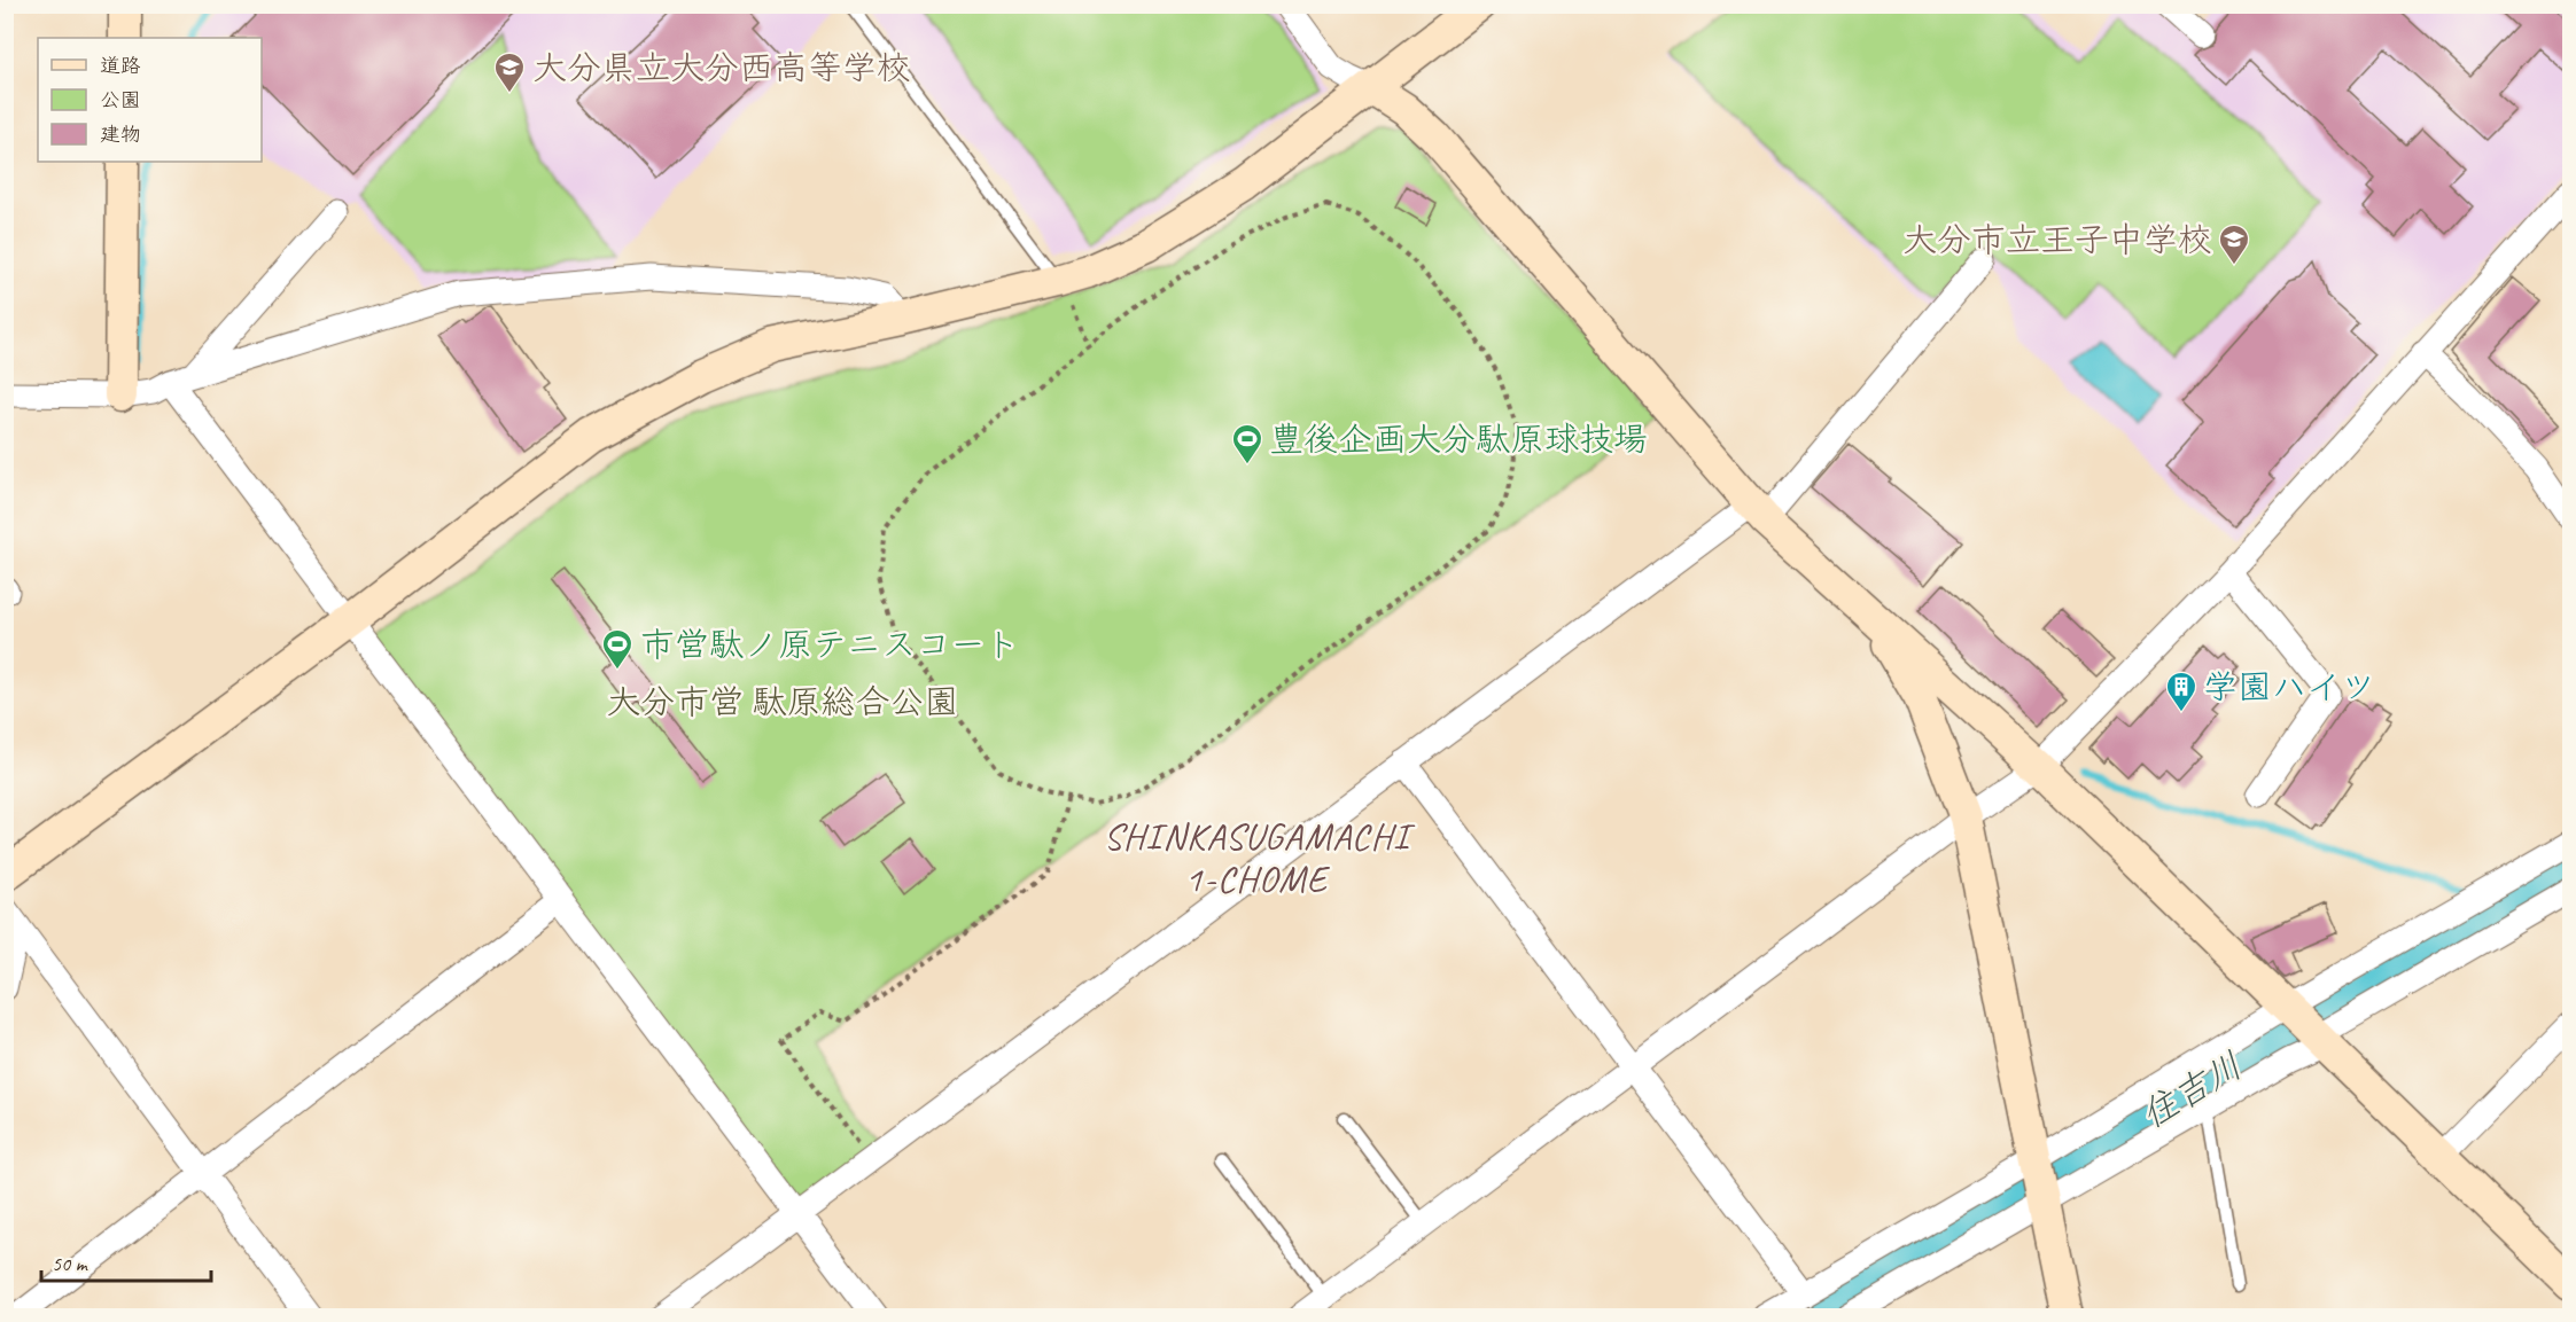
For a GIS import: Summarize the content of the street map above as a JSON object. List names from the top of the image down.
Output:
{
  "districts": ["SHINKASUGAMACHI 1-CHOME"],
  "water": ["住吉川"],
  "parks": ["大分市営 駄原総合公園"],
  "places": {
    "school or university": ["大分県立大分西高等学校", "大分市立王子中学校"],
    "sports": ["豊後企画大分駄原球技場", "市営駄ノ原テニスコート"],
    "building": ["学園ハイツ"]
  },
  "legend": ["道路", "公園", "建物"],
  "scale_bar": "50 m"
}
